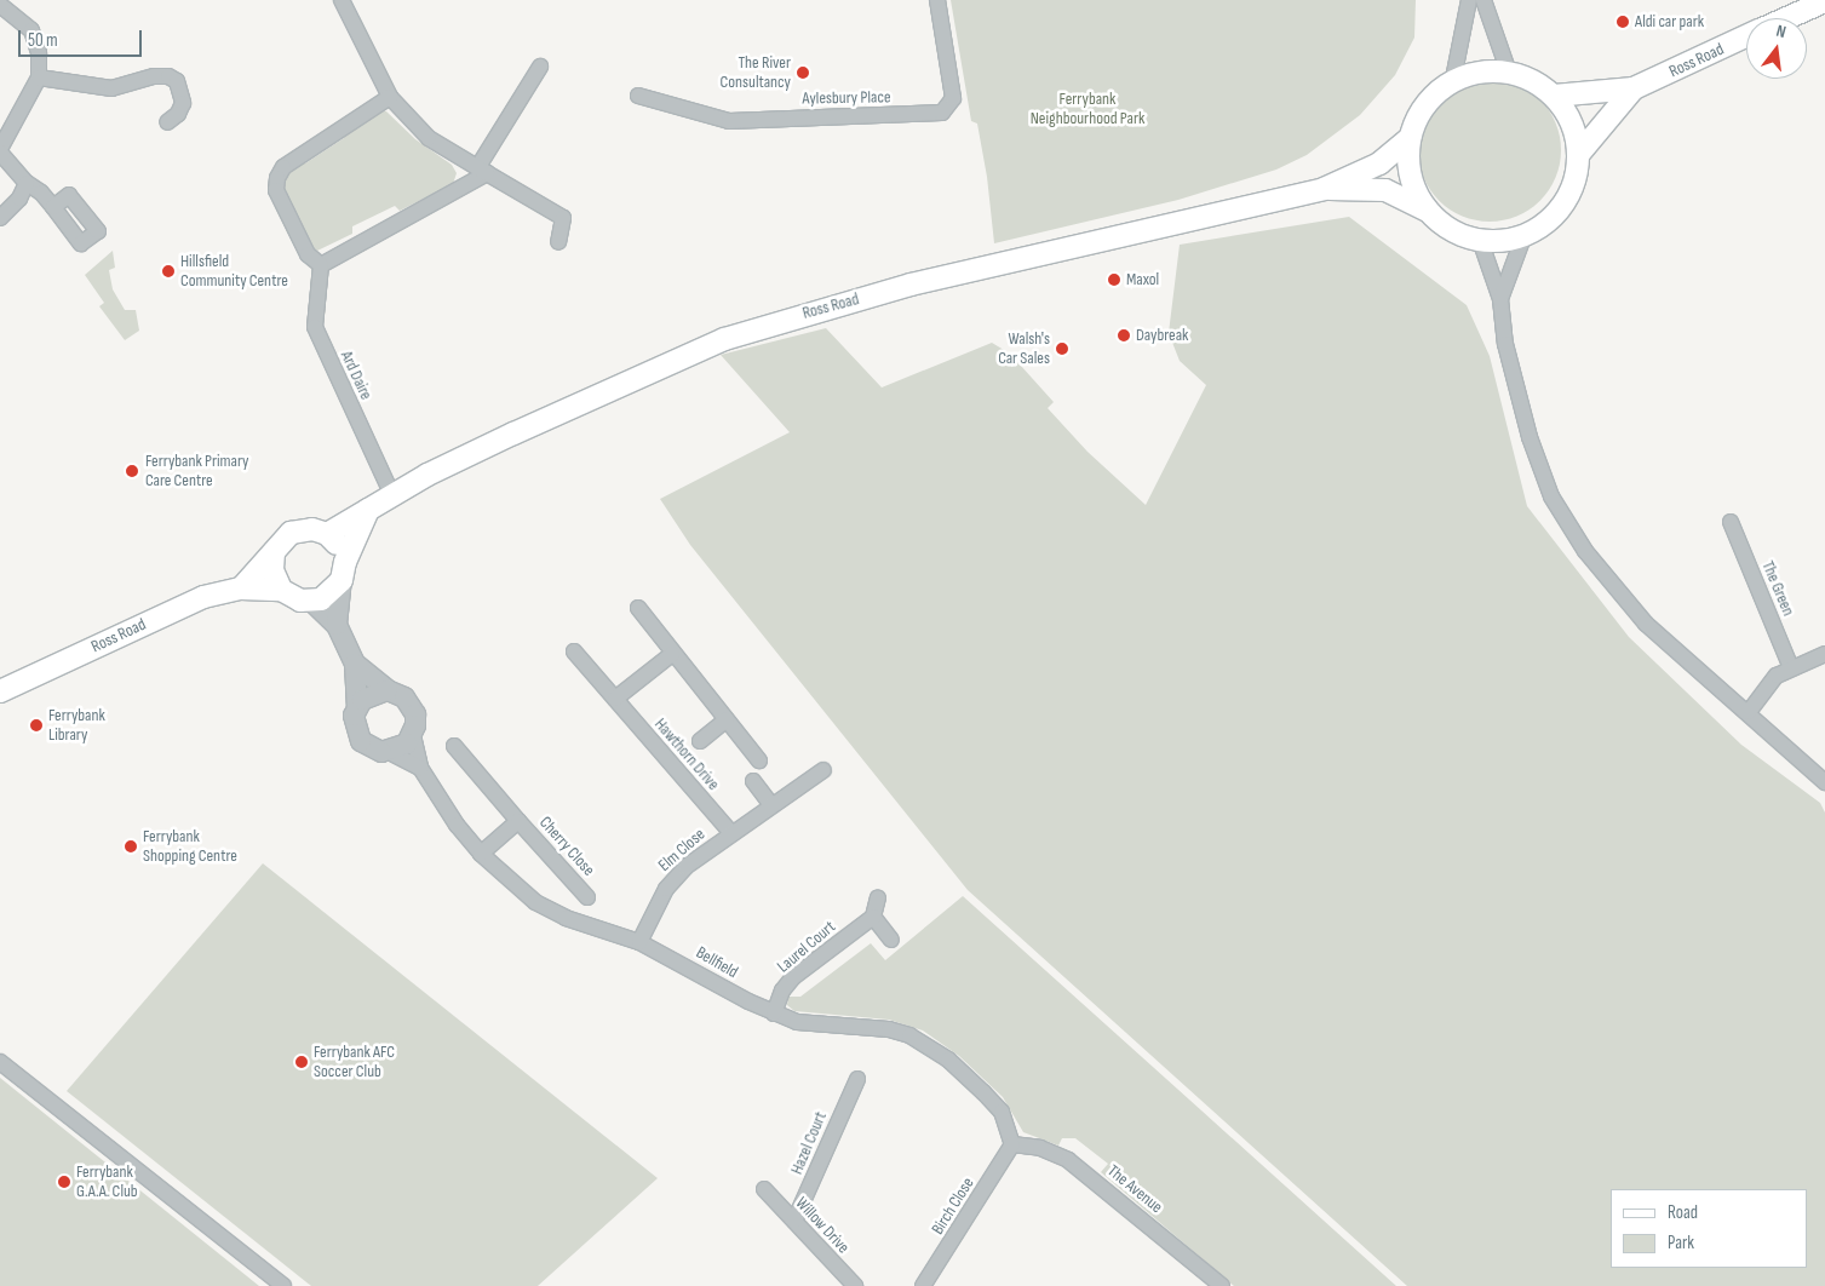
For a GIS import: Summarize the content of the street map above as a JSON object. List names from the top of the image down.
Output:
{
  "streets": {
    "main road": ["Ross Road"],
    "street": [
      "Aylesbury Place",
      "Ard Daire",
      "The Green",
      "Hawthorn Drive",
      "Cherry Close",
      "Elm Close",
      "Laurel Court",
      "Bellfield",
      "Hazel Court",
      "The Avenue",
      "Birch Close",
      "Willow Drive"
    ]
  },
  "crossings": [
    ["Ross Road", "Ard Daire"],
    ["Hawthorn Drive", "Elm Close"],
    ["Cherry Close", "Bellfield"],
    ["Elm Close", "Bellfield"],
    ["Laurel Court", "Bellfield"],
    ["Bellfield", "The Avenue"],
    ["Bellfield", "Birch Close"],
    ["Hazel Court", "Willow Drive"],
    ["The Avenue", "Birch Close"]
  ],
  "parks": ["Ferrybank Neighbourhood Park"],
  "places": [
    "Aldi car park",
    "The River Consultancy",
    "Hillsfield Community Centre",
    "Maxol",
    "Daybreak",
    "Walsh's Car Sales",
    "Ferrybank Primary Care Centre",
    "Ferrybank Library",
    "Ferrybank Shopping Centre",
    "Ferrybank AFC Soccer Club",
    "Ferrybank G.A.A. Club"
  ],
  "legend": ["Road", "Park"],
  "scale_bar": "50 m",
  "north": "top"
}
